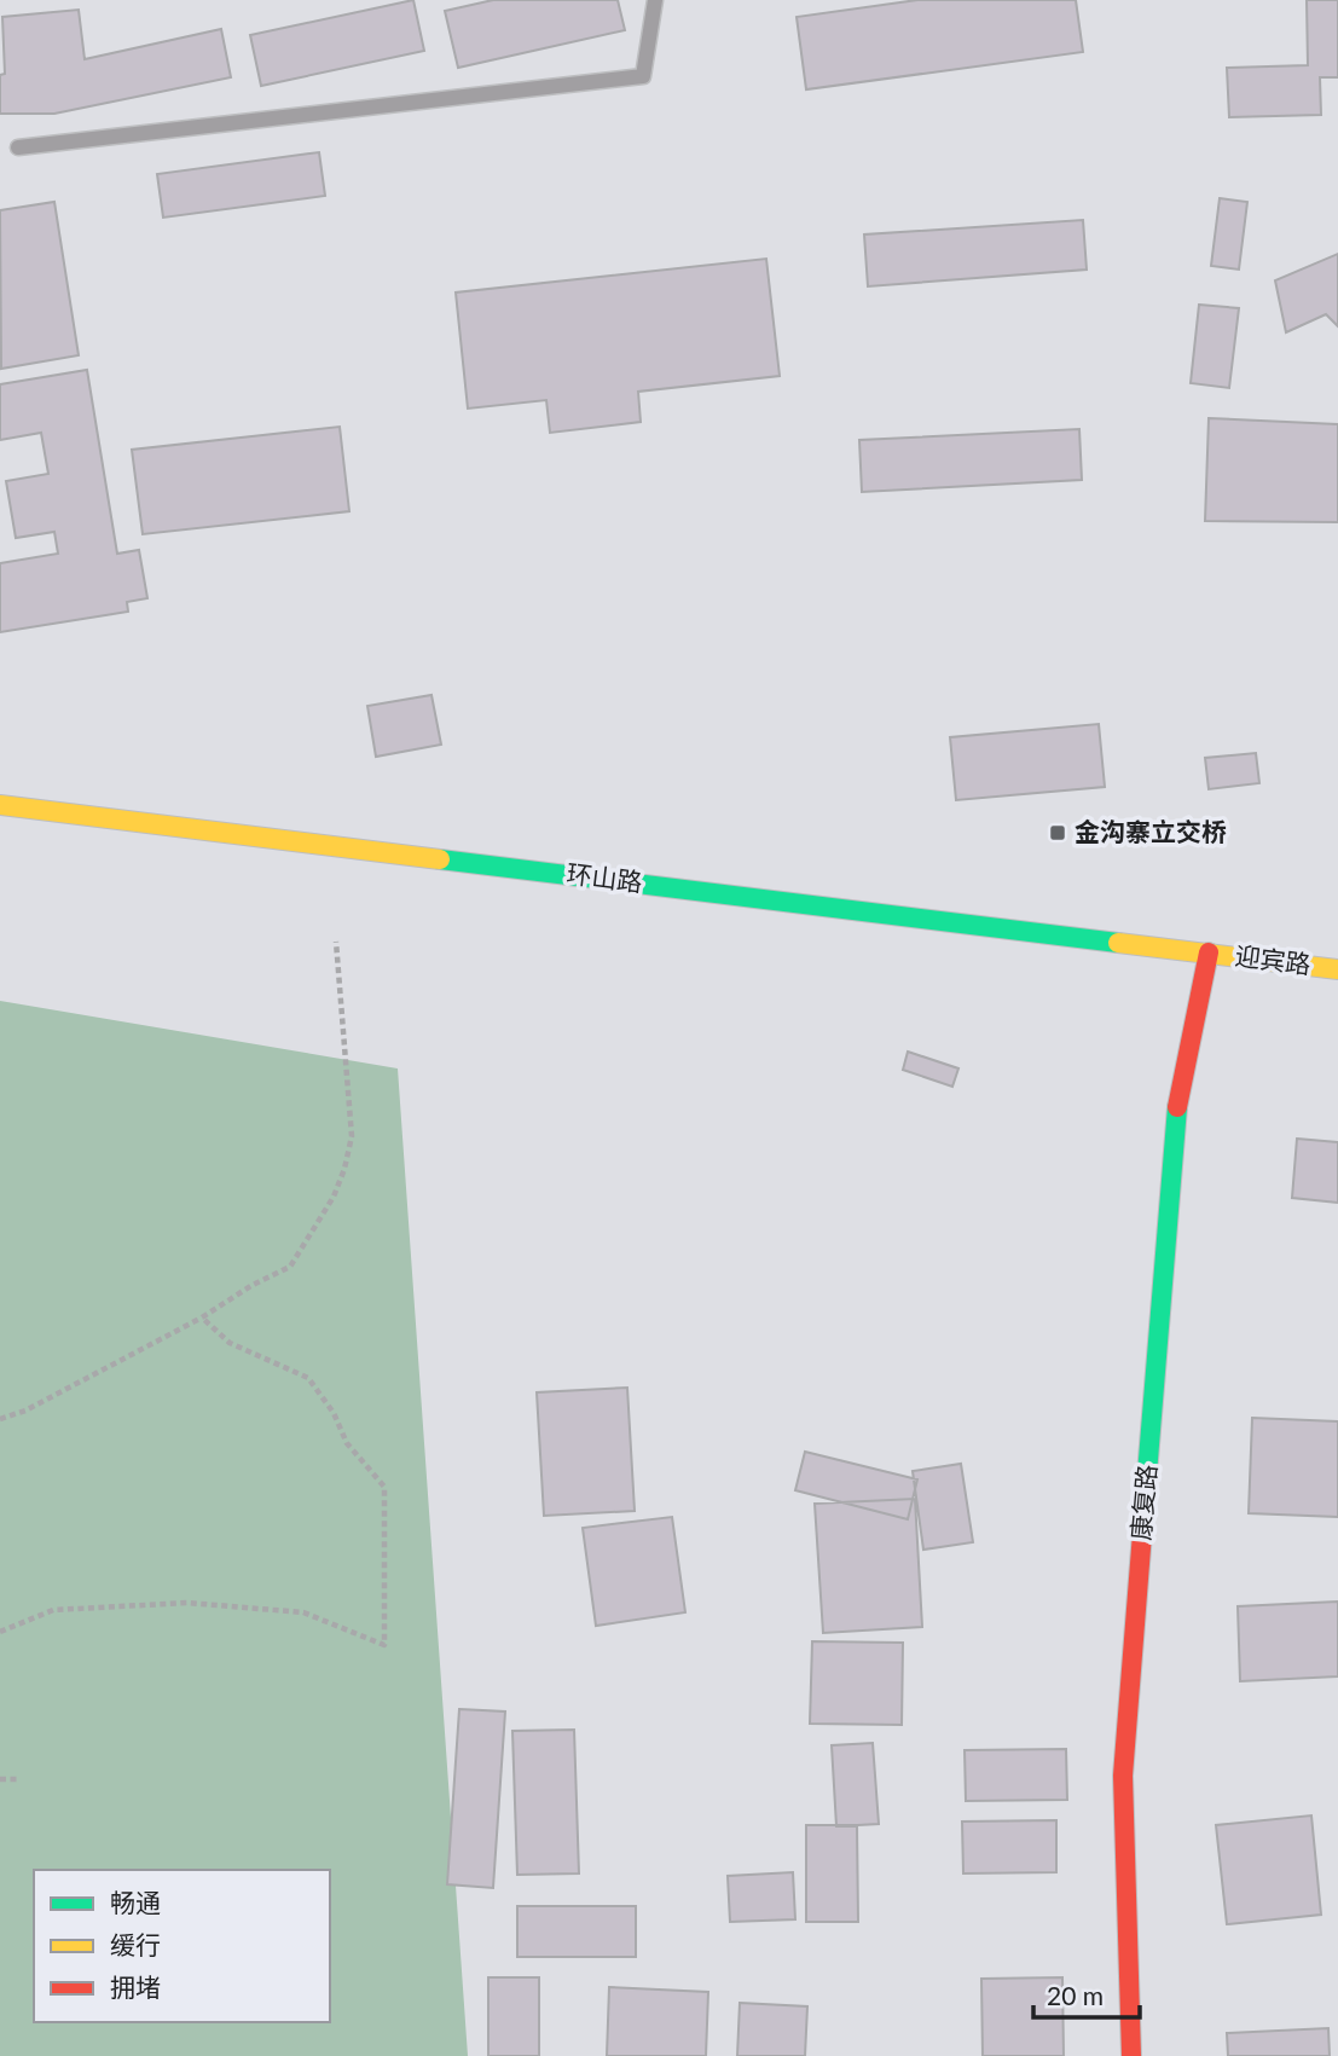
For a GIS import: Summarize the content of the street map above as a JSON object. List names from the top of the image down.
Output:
{
  "streets": {
    "main road": ["环山路", "迎宾路", "康复路"]
  },
  "crossings": [
    ["环山路", "迎宾路"],
    ["环山路", "康复路"],
    ["迎宾路", "康复路"]
  ],
  "places": {
    "transit": ["金沟寨立交桥"]
  },
  "legend": ["畅通", "缓行", "拥堵"],
  "scale_bar": "20 m"
}
